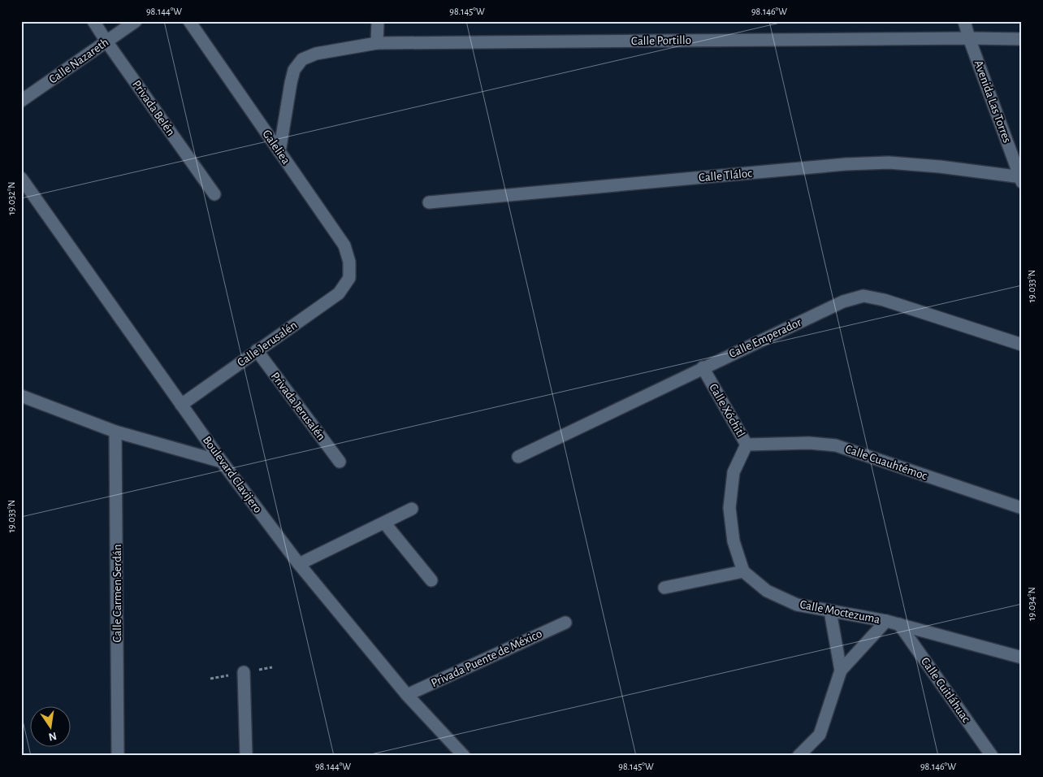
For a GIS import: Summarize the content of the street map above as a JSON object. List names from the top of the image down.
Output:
{
  "streets": {
    "street": [
      "Calle Portillo",
      "Calle Nazareth",
      "Avenida Las Torres",
      "Privada Belén",
      "Galeliea",
      "Calle Tláloc",
      "Calle Emperador",
      "Calle Jerusalén",
      "Privada Jerusalén",
      "Calle Xóchitl",
      "Calle Cuauhtémoc",
      "Boulevard Clavijero",
      "Calle Carmen Serdán",
      "Calle Moctezuma",
      "Privada Puente de México",
      "Calle Cuitláhuac"
    ]
  },
  "crossings": [
    ["Calle Portillo", "Avenida Las Torres"],
    ["Calle Portillo", "Galeliea"],
    ["Calle Nazareth", "Privada Belén"],
    ["Avenida Las Torres", "Calle Tláloc"],
    ["Galeliea", "Calle Jerusalén"],
    ["Calle Emperador", "Calle Xóchitl"],
    ["Calle Jerusalén", "Privada Jerusalén"],
    ["Calle Jerusalén", "Boulevard Clavijero"],
    ["Calle Xóchitl", "Calle Cuauhtémoc"],
    ["Calle Xóchitl", "Calle Moctezuma"],
    ["Boulevard Clavijero", "Privada Puente de México"],
    ["Calle Moctezuma", "Calle Cuitláhuac"]
  ],
  "north": "bottom",
  "coordinates": [
    "98.144°W",
    "98.145°W",
    "98.146°W",
    "19.032°N",
    "19.033°N",
    "19.034°N"
  ]
}
